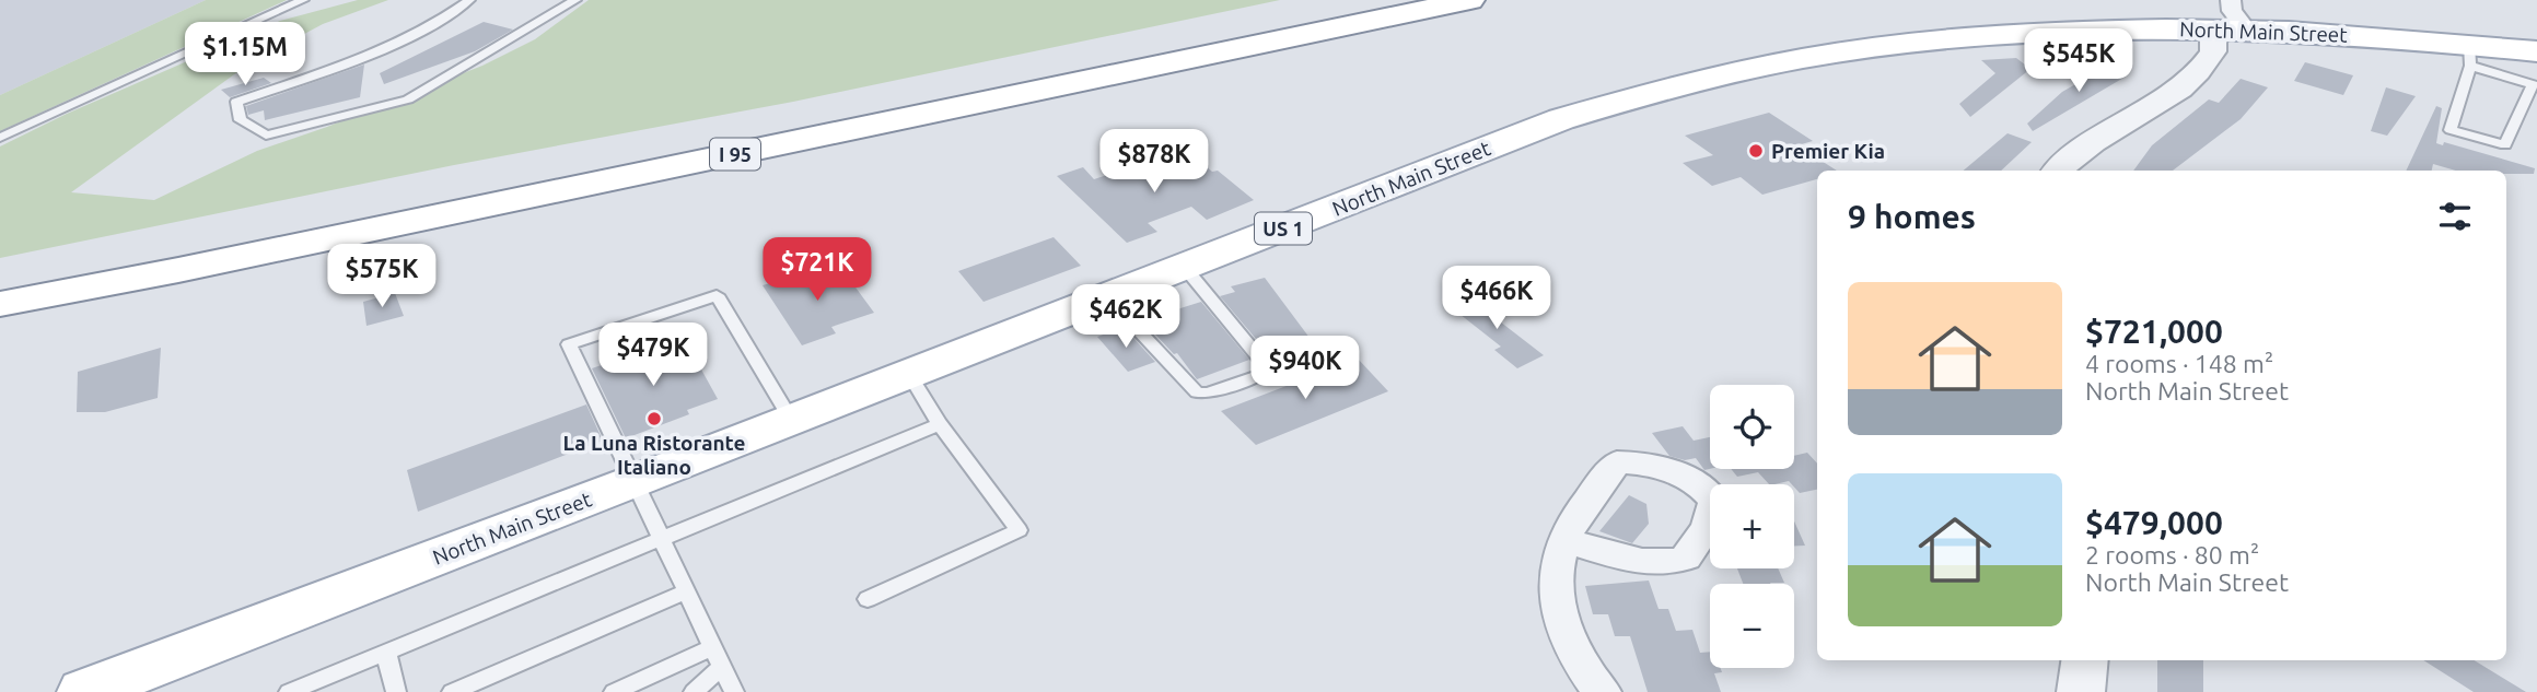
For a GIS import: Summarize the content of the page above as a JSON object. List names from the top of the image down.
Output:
{
  "streets": {
    "main road": ["North Main Street", "I 95", "US 1"]
  },
  "places": ["Premier Kia", "La Luna Ristorante Italiano"],
  "page": {
    "price": [
      "$1.15M",
      "$545K",
      "$878K",
      "$721K",
      "$575K",
      "$466K",
      "$462K",
      "$479K",
      "$940K"
    ],
    "heading": "9 homes",
    "list": [
      {
        "name": "$721,000",
        "note": "4 rooms · 148 m² · North Main Street"
      },
      {
        "name": "$479,000",
        "note": "2 rooms · 80 m² · North Main Street"
      }
    ],
    "map_buttons": ["+", "−"]
  }
}
